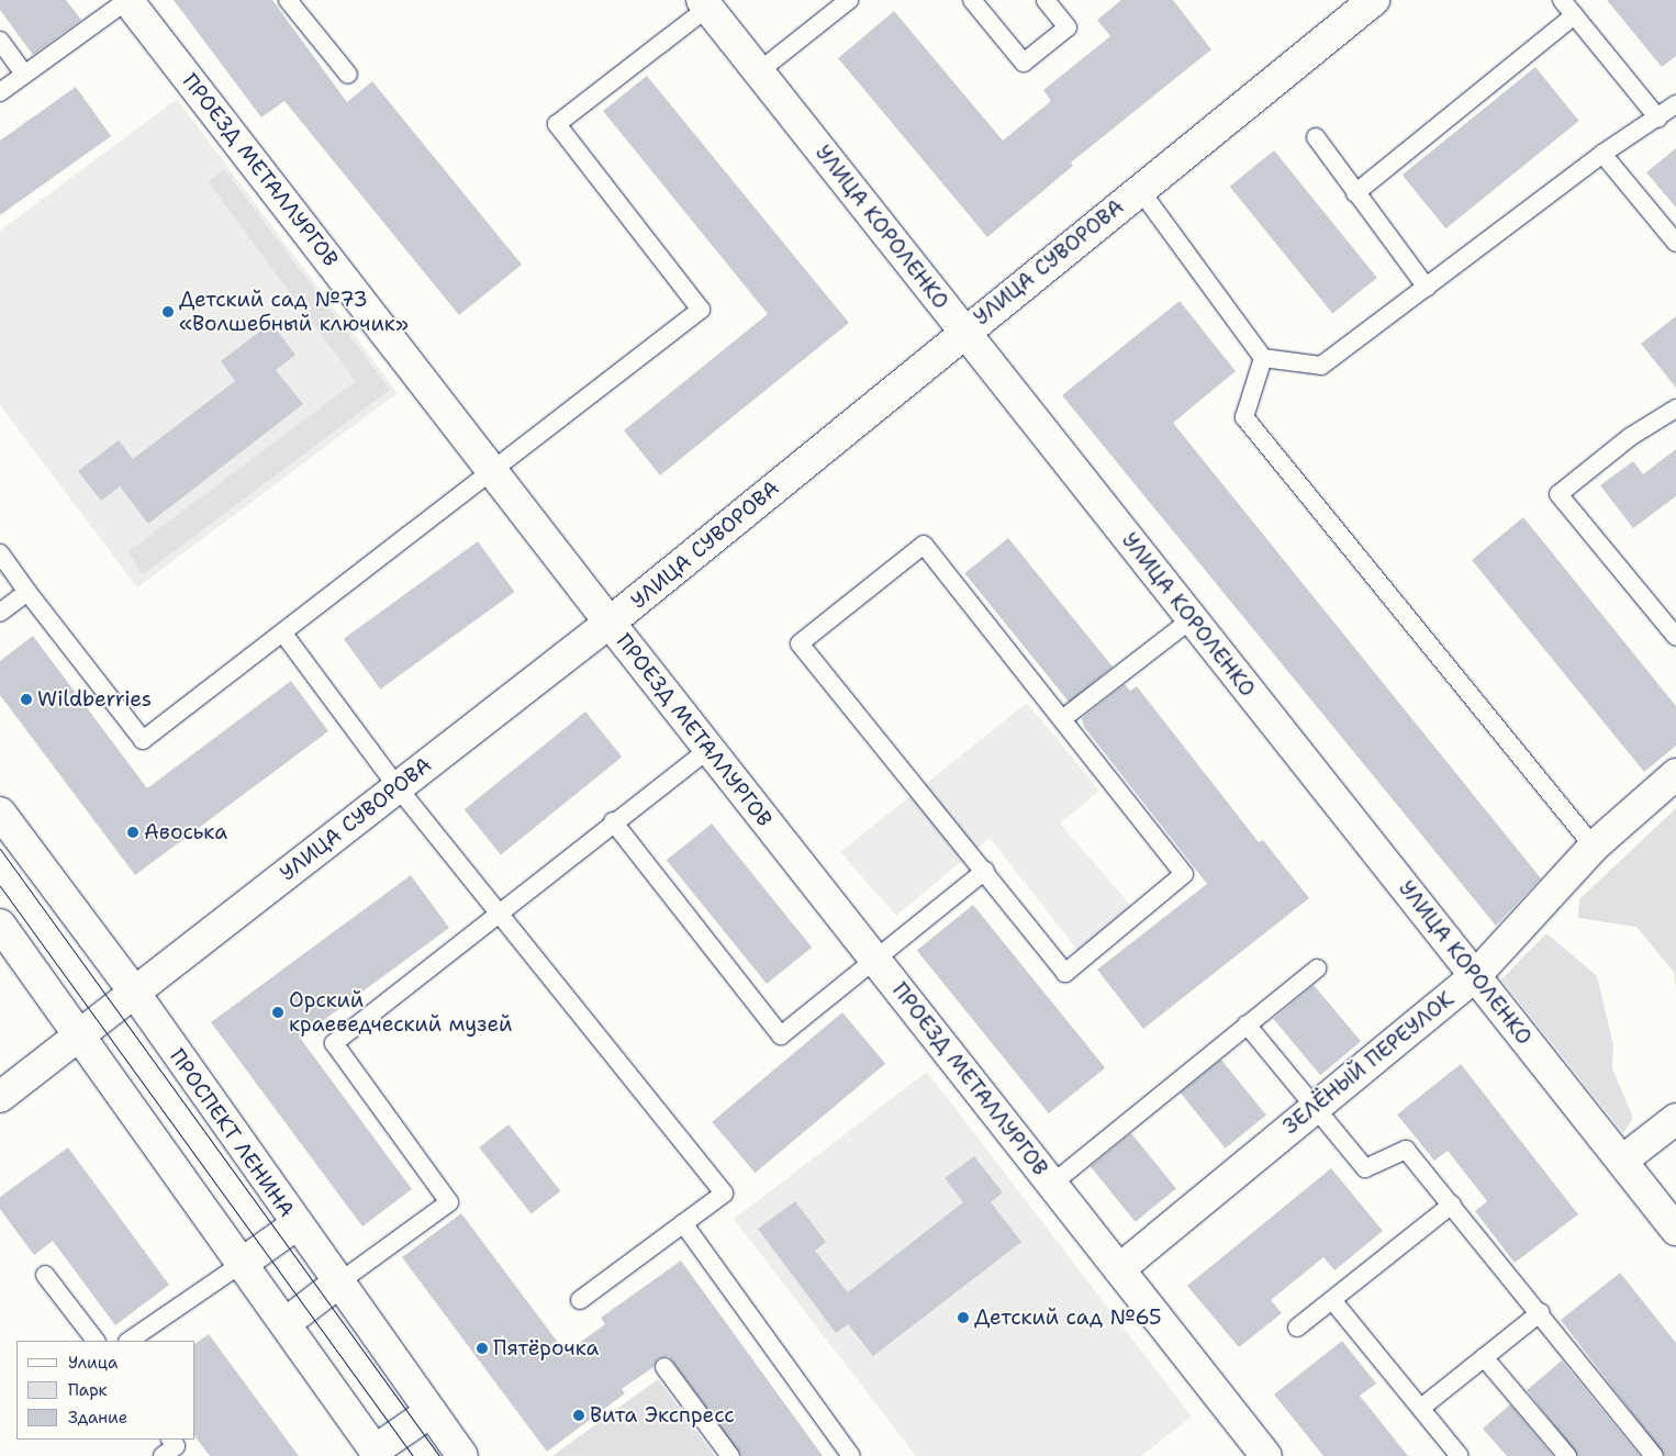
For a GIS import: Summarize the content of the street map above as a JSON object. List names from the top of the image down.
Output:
{
  "streets": {
    "street": [
      "ПРОЕЗД МЕТАЛЛУРГОВ",
      "УЛИЦА КОРОЛЕНКО",
      "УЛИЦА СУВОРОВА",
      "ЗЕЛЁНЫЙ ПЕРЕУЛОК",
      "ПРОСПЕКТ ЛЕНИНА"
    ]
  },
  "crossings": [
    ["ПРОЕЗД МЕТАЛЛУРГОВ", "УЛИЦА СУВОРОВА"],
    ["ПРОЕЗД МЕТАЛЛУРГОВ", "ЗЕЛЁНЫЙ ПЕРЕУЛОК"],
    ["УЛИЦА КОРОЛЕНКО", "УЛИЦА СУВОРОВА"],
    ["УЛИЦА КОРОЛЕНКО", "ЗЕЛЁНЫЙ ПЕРЕУЛОК"],
    ["УЛИЦА СУВОРОВА", "ПРОСПЕКТ ЛЕНИНА"]
  ],
  "places": [
    "Детский сад №73 «Волшебный ключик»",
    "Wildberries",
    "Авоська",
    "Орский краеведческий музей",
    "Детский сад №65",
    "Пятёрочка",
    "Вита Экспресс"
  ],
  "legend": ["Улица", "Парк", "Здание"]
}
